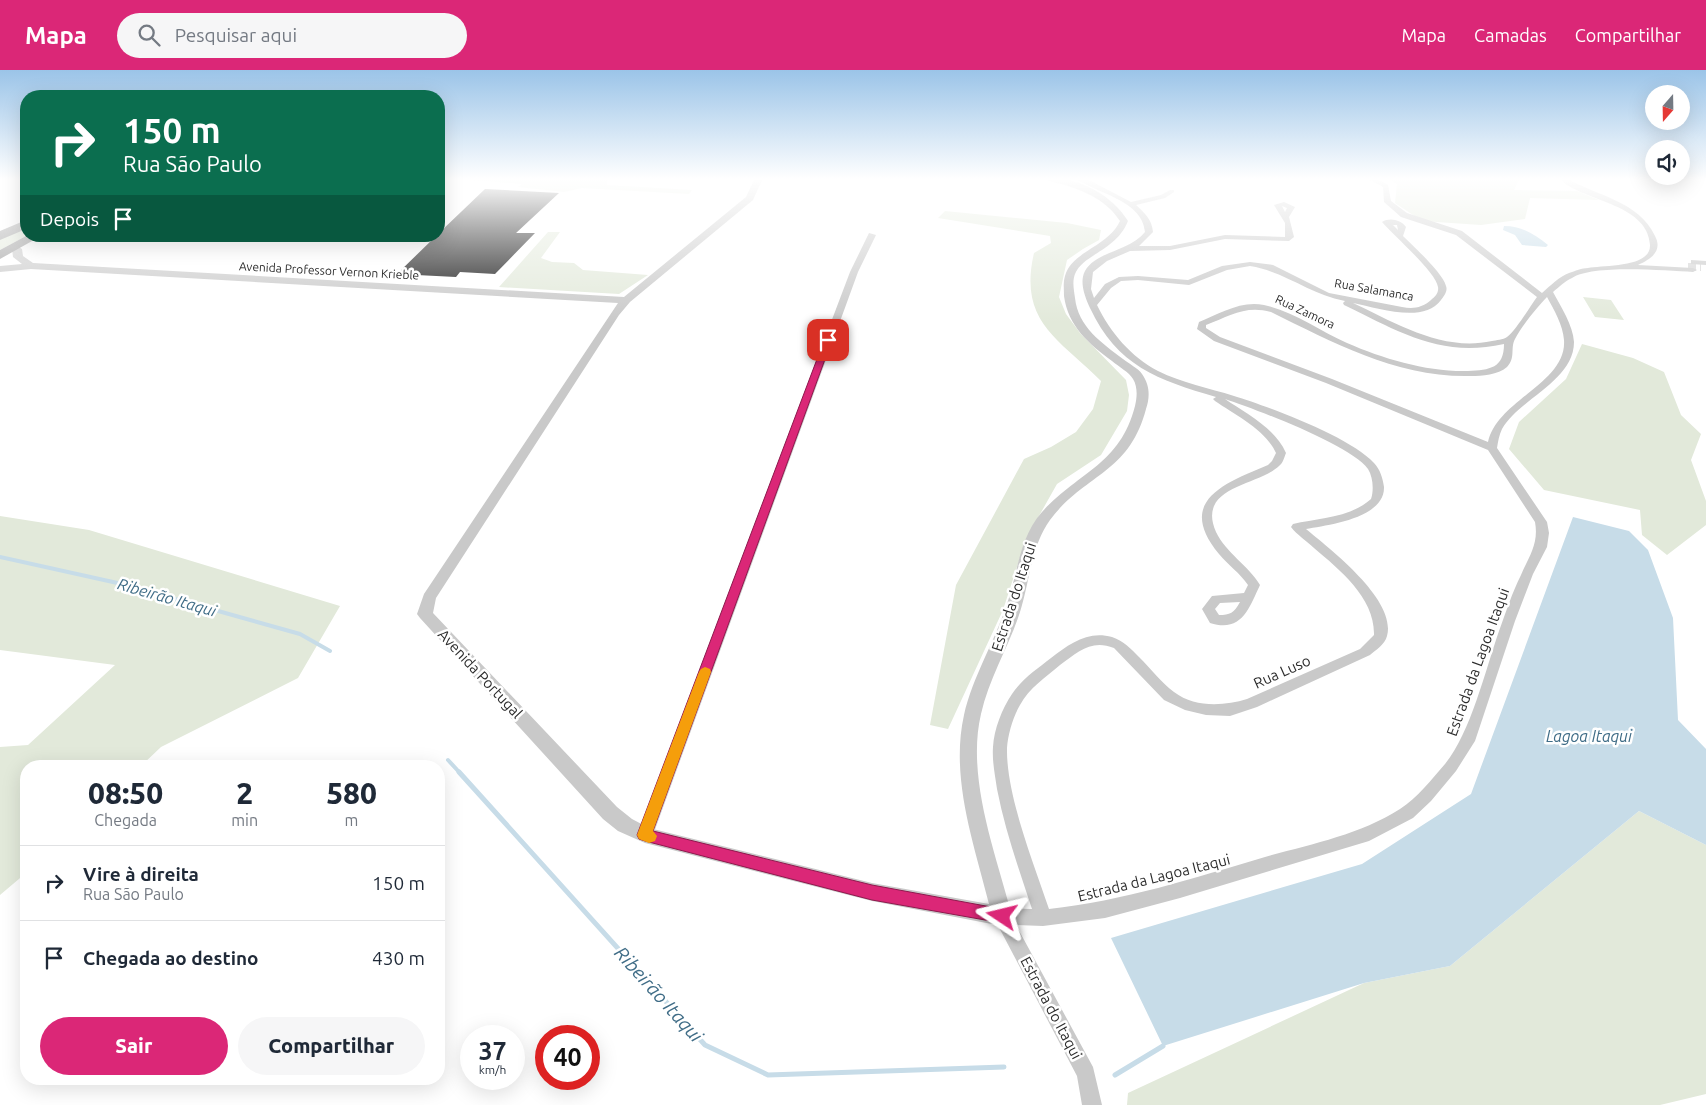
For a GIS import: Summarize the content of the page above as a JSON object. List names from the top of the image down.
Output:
{
  "streets": {
    "street": [
      "Avenida Professor Vernon Krieble",
      "Rua Salamanca",
      "Rua Zamora",
      "Estrada do Itaqui",
      "Estrada da Lagoa Itaqui",
      "Rua Luso",
      "Avenida Portugal"
    ]
  },
  "crossings": [
    ["Avenida Professor Vernon Krieble", "Avenida Portugal"],
    ["Rua Zamora", "Estrada da Lagoa Itaqui"],
    ["Estrada do Itaqui", "Avenida Portugal"],
    ["Estrada da Lagoa Itaqui", "Rua Luso"],
    ["Estrada da Lagoa Itaqui", "Avenida Portugal"],
    ["Rua Luso", "Avenida Portugal"]
  ],
  "water": ["Ribeirão Itaqui", "Lagoa Itaqui"],
  "north": "bottom",
  "page": {
    "header": "Mapa",
    "search": "Pesquisar aqui",
    "nav": ["Mapa", "Camadas", "Compartilhar"],
    "turn": ["150 m", "Rua São Paulo"],
    "then": "Depois",
    "eta": [
      "08:50",
      "Chegada",
      "2",
      "min",
      "580",
      "m"
    ],
    "list": [
      {
        "name": "Vire à direita",
        "note": "Rua São Paulo",
        "value": "150 m"
      },
      {
        "name": "Chegada ao destino",
        "value": "430 m"
      }
    ],
    "buttons": ["Sair", "Compartilhar"],
    "speed": "37 km/h",
    "limit": "40"
  }
}
